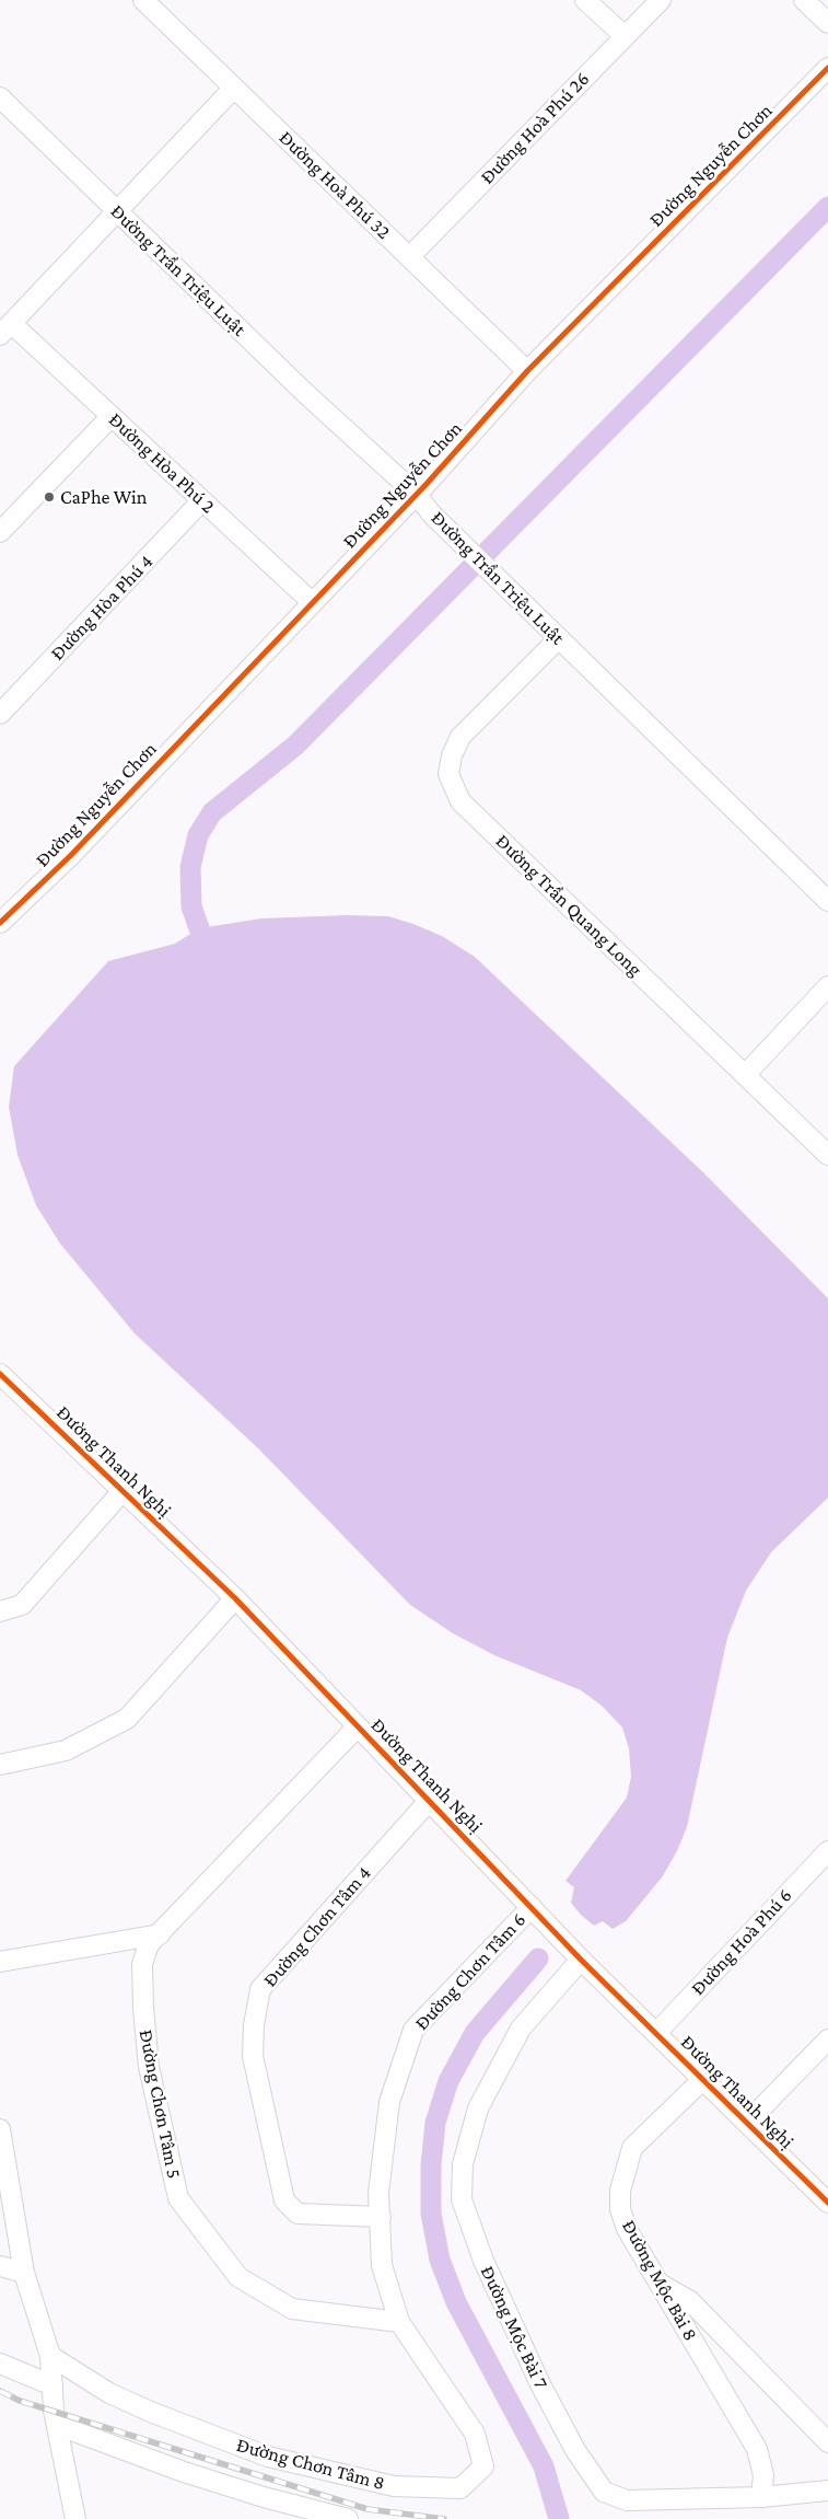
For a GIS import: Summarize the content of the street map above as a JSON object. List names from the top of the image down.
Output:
{
  "streets": {
    "street": [
      "Đường Hoà Phú 26",
      "Đường Nguyễn Chơn",
      "Đường Hoà Phú 32",
      "Đường Trần Triệu Luật",
      "Đường Hòa Phú 2",
      "Đường Hòa Phú 4",
      "Đường Trần Quang Long",
      "Đường Thanh Nghị",
      "Đường Chơn Tâm 4",
      "Đường Hoà Phú 6",
      "Đường Chơn Tâm 6",
      "Đường Chơn Tâm 5",
      "Đường Mộc Bài 8",
      "Đường Mộc Bài 7",
      "Đường Chơn Tâm 8"
    ]
  },
  "crossings": [
    ["Đường Hoà Phú 26", "Đường Hoà Phú 32"],
    ["Đường Nguyễn Chơn", "Đường Hoà Phú 32"],
    ["Đường Nguyễn Chơn", "Đường Trần Triệu Luật"],
    ["Đường Nguyễn Chơn", "Đường Hòa Phú 2"],
    ["Đường Trần Triệu Luật", "Đường Trần Quang Long"],
    ["Đường Hòa Phú 2", "Đường Hòa Phú 4"],
    ["Đường Thanh Nghị", "Đường Chơn Tâm 4"],
    ["Đường Thanh Nghị", "Đường Hoà Phú 6"],
    ["Đường Thanh Nghị", "Đường Chơn Tâm 6"],
    ["Đường Thanh Nghị", "Đường Chơn Tâm 5"],
    ["Đường Thanh Nghị", "Đường Mộc Bài 8"],
    ["Đường Thanh Nghị", "Đường Mộc Bài 7"],
    ["Đường Chơn Tâm 4", "Đường Chơn Tâm 6"],
    ["Đường Chơn Tâm 6", "Đường Chơn Tâm 5"],
    ["Đường Chơn Tâm 6", "Đường Chơn Tâm 8"],
    ["Đường Mộc Bài 8", "Đường Mộc Bài 7"]
  ],
  "places": ["CaPhe Win"]
}
